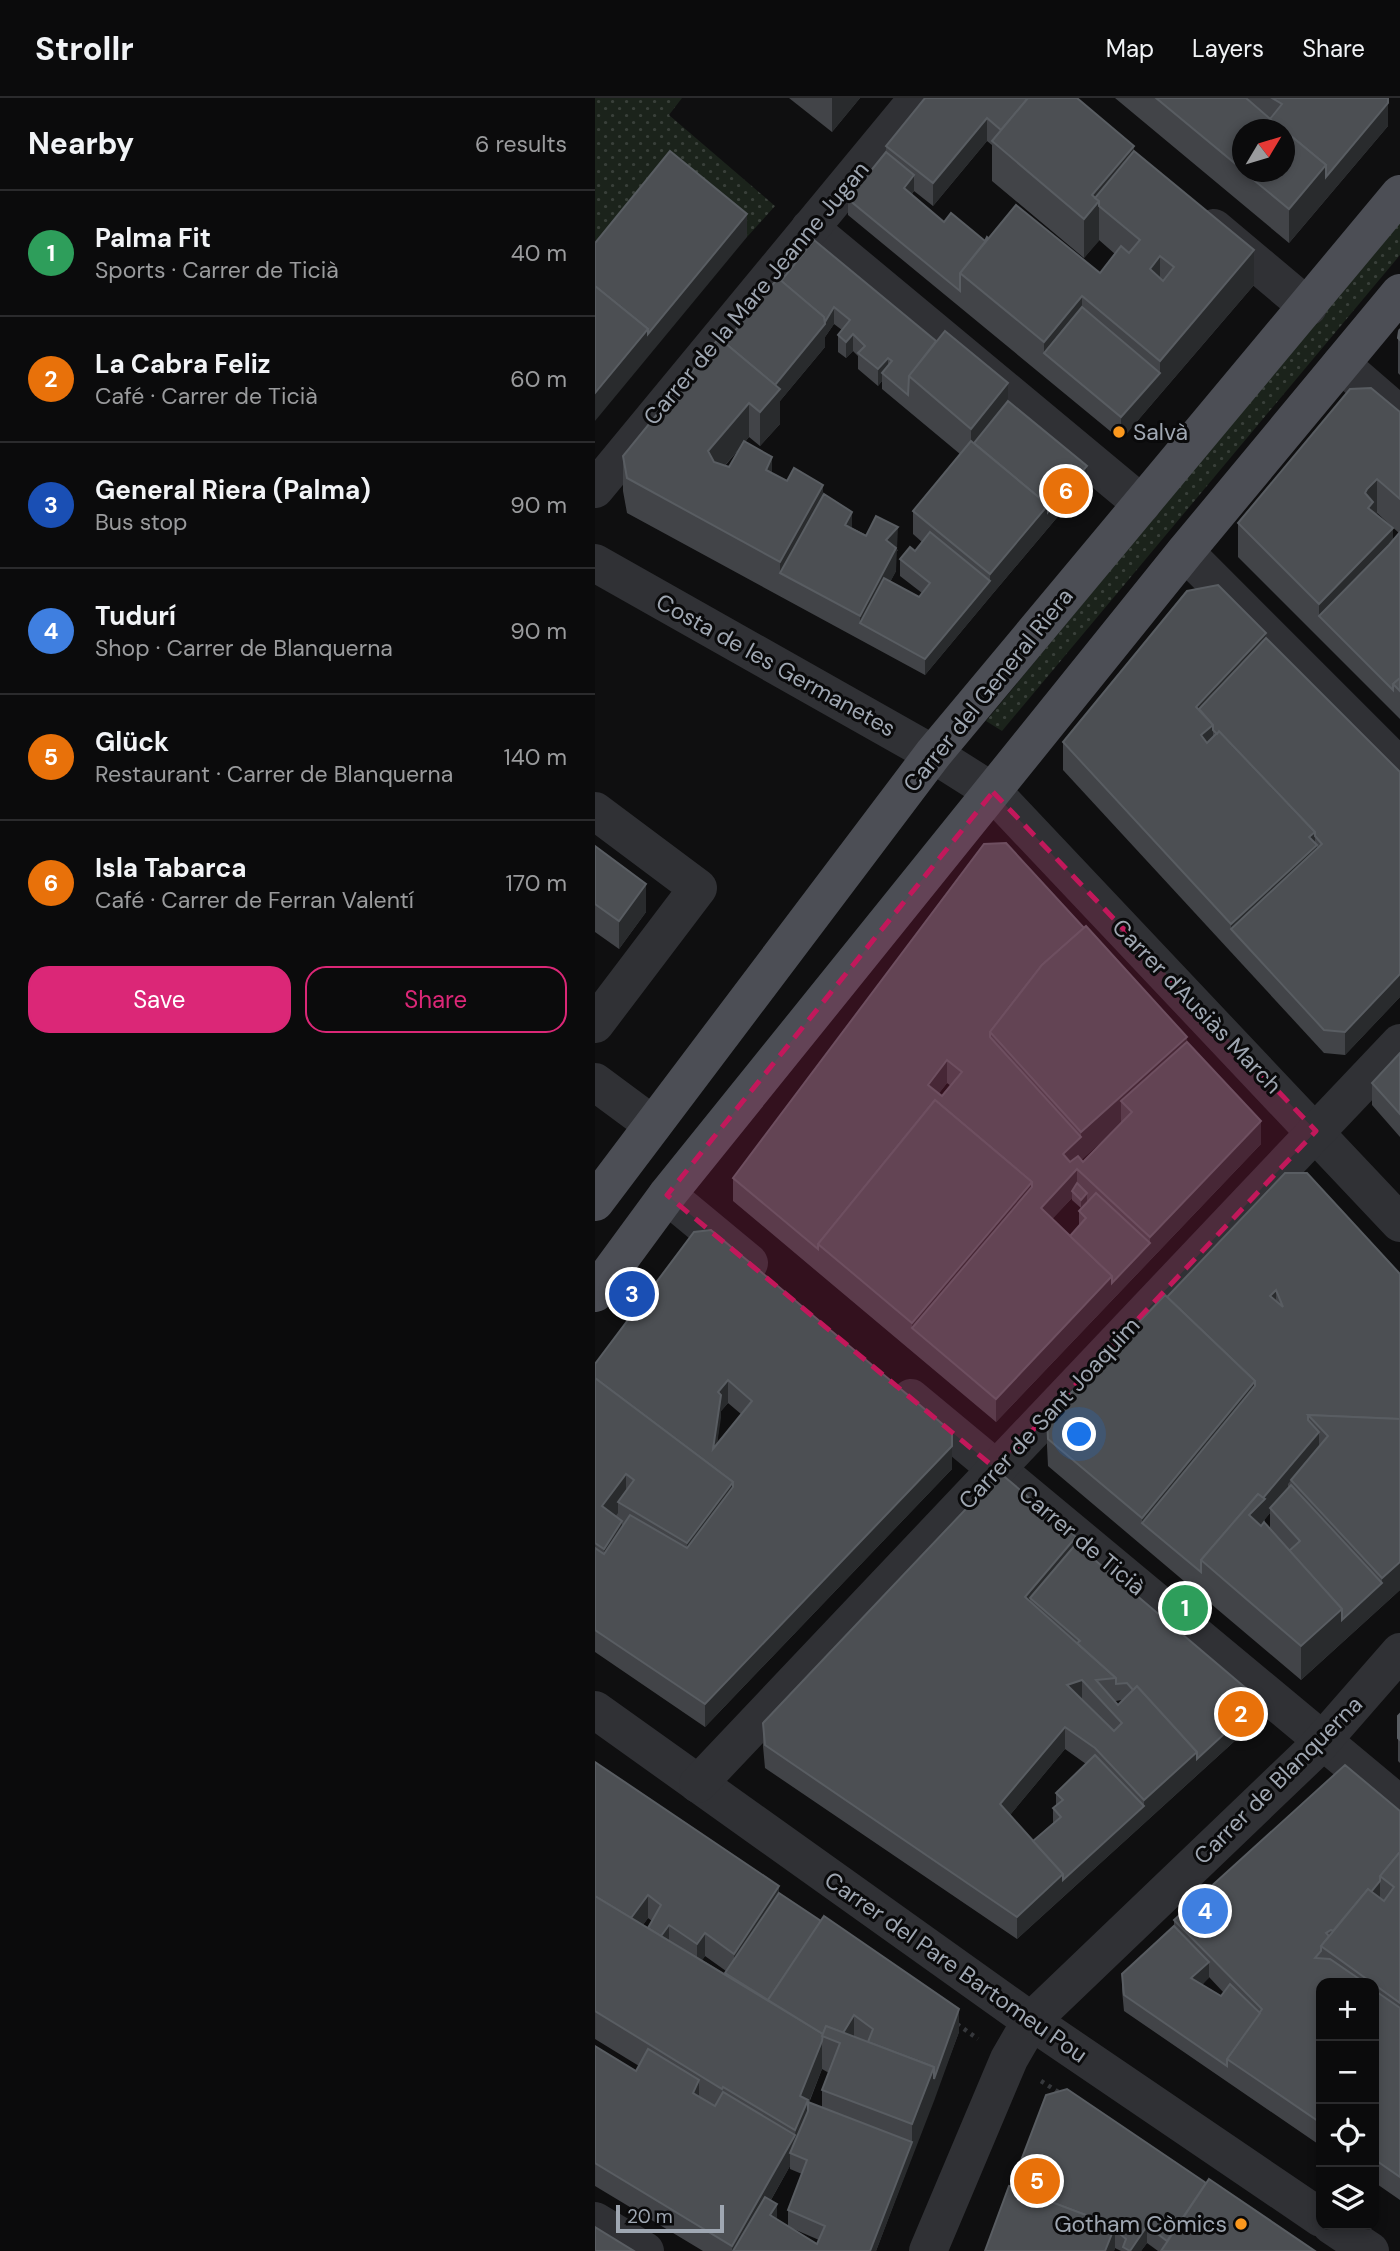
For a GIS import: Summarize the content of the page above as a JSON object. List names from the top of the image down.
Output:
{
  "streets": {
    "main road": ["Carrer del General Riera"],
    "street": [
      "Carrer de la Mare Jeanne Jugan",
      "Costa de les Germanetes",
      "Carrer d'Ausiàs March",
      "Carrer de Sant Joaquim",
      "Carrer de Ticià",
      "Carrer de Blanquerna",
      "Carrer del Pare Bartomeu Pou"
    ]
  },
  "crossings": [
    ["Costa de les Germanetes", "Carrer del General Riera"],
    ["Costa de les Germanetes", "Carrer d'Ausiàs March"],
    ["Carrer d'Ausiàs March", "Carrer de Sant Joaquim"],
    ["Carrer de Sant Joaquim", "Carrer de Ticià"],
    ["Carrer de Sant Joaquim", "Carrer del Pare Bartomeu Pou"],
    ["Carrer de Ticià", "Carrer de Blanquerna"],
    ["Carrer de Blanquerna", "Carrer del Pare Bartomeu Pou"]
  ],
  "places": ["Salvà", "Gotham Còmics"],
  "scale_bar": "20 m",
  "north": "top right",
  "page": {
    "header": "Strollr",
    "nav": ["Map", "Layers", "Share"],
    "heading": ["Nearby", "6 results"],
    "list": [
      {
        "mark": "1",
        "name": "Palma Fit",
        "note": "Sports · Carrer de Ticià",
        "value": "40 m"
      },
      {
        "mark": "2",
        "name": "La Cabra Feliz",
        "note": "Café · Carrer de Ticià",
        "value": "60 m"
      },
      {
        "mark": "3",
        "name": "General Riera (Palma)",
        "note": "Bus stop",
        "value": "90 m"
      },
      {
        "mark": "4",
        "name": "Tudurí",
        "note": "Shop · Carrer de Blanquerna",
        "value": "90 m"
      },
      {
        "mark": "5",
        "name": "Glück",
        "note": "Restaurant · Carrer de Blanquerna",
        "value": "140 m"
      },
      {
        "mark": "6",
        "name": "Isla Tabarca",
        "note": "Café · Carrer de Ferran Valentí",
        "value": "170 m"
      }
    ],
    "pins": [
      "6",
      "3",
      "1",
      "2",
      "4",
      "5"
    ],
    "buttons": ["Save", "Share"],
    "map_buttons": ["+", "−"],
    "scale": "20 m"
  }
}
